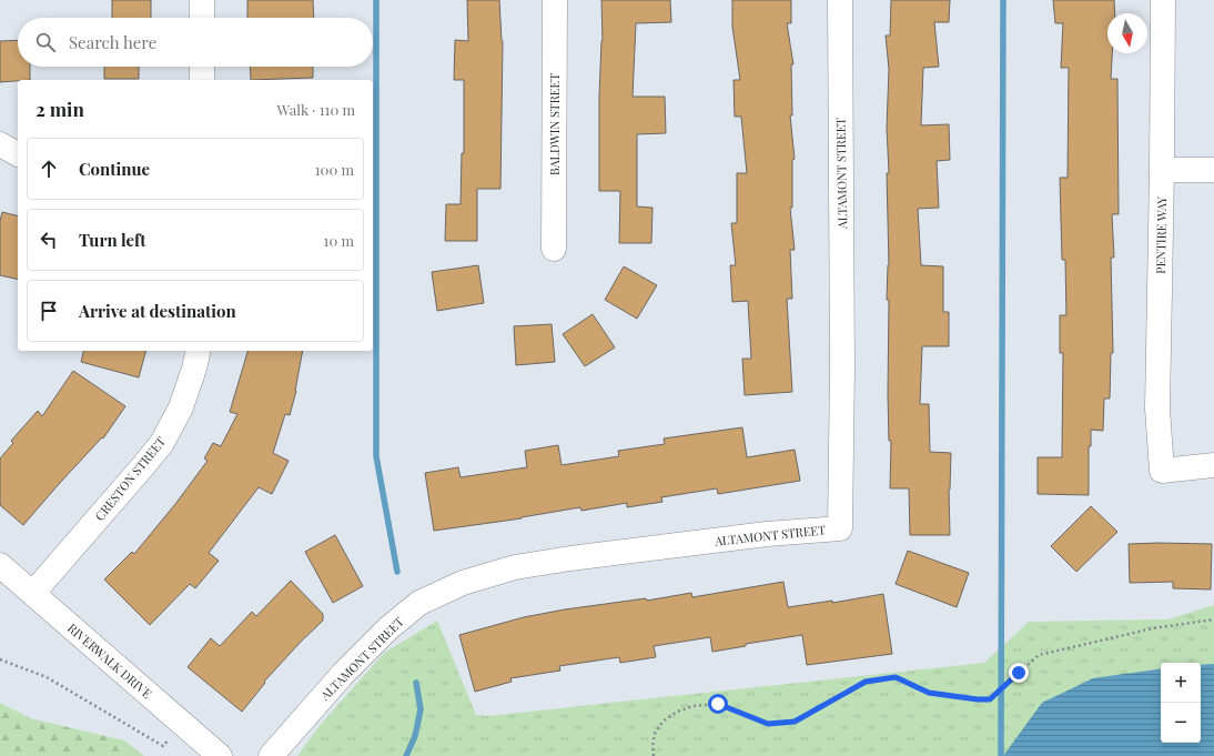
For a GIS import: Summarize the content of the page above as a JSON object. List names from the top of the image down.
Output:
{
  "streets": {
    "street": [
      "BALDWIN STREET",
      "ALTAMONT STREET",
      "PENTIRE WAY",
      "CRESTON STREET",
      "RIVERWALK DRIVE"
    ]
  },
  "crossings": [
    ["CRESTON STREET", "RIVERWALK DRIVE"]
  ],
  "north": "bottom",
  "page": {
    "search": "Search here",
    "heading": ["2 min", "Walk · 110 m"],
    "list": [
      ["Continue", "100 m"],
      ["Turn left", "10 m"],
      "Arrive at destination"
    ],
    "map_buttons": ["+", "−"]
  }
}
